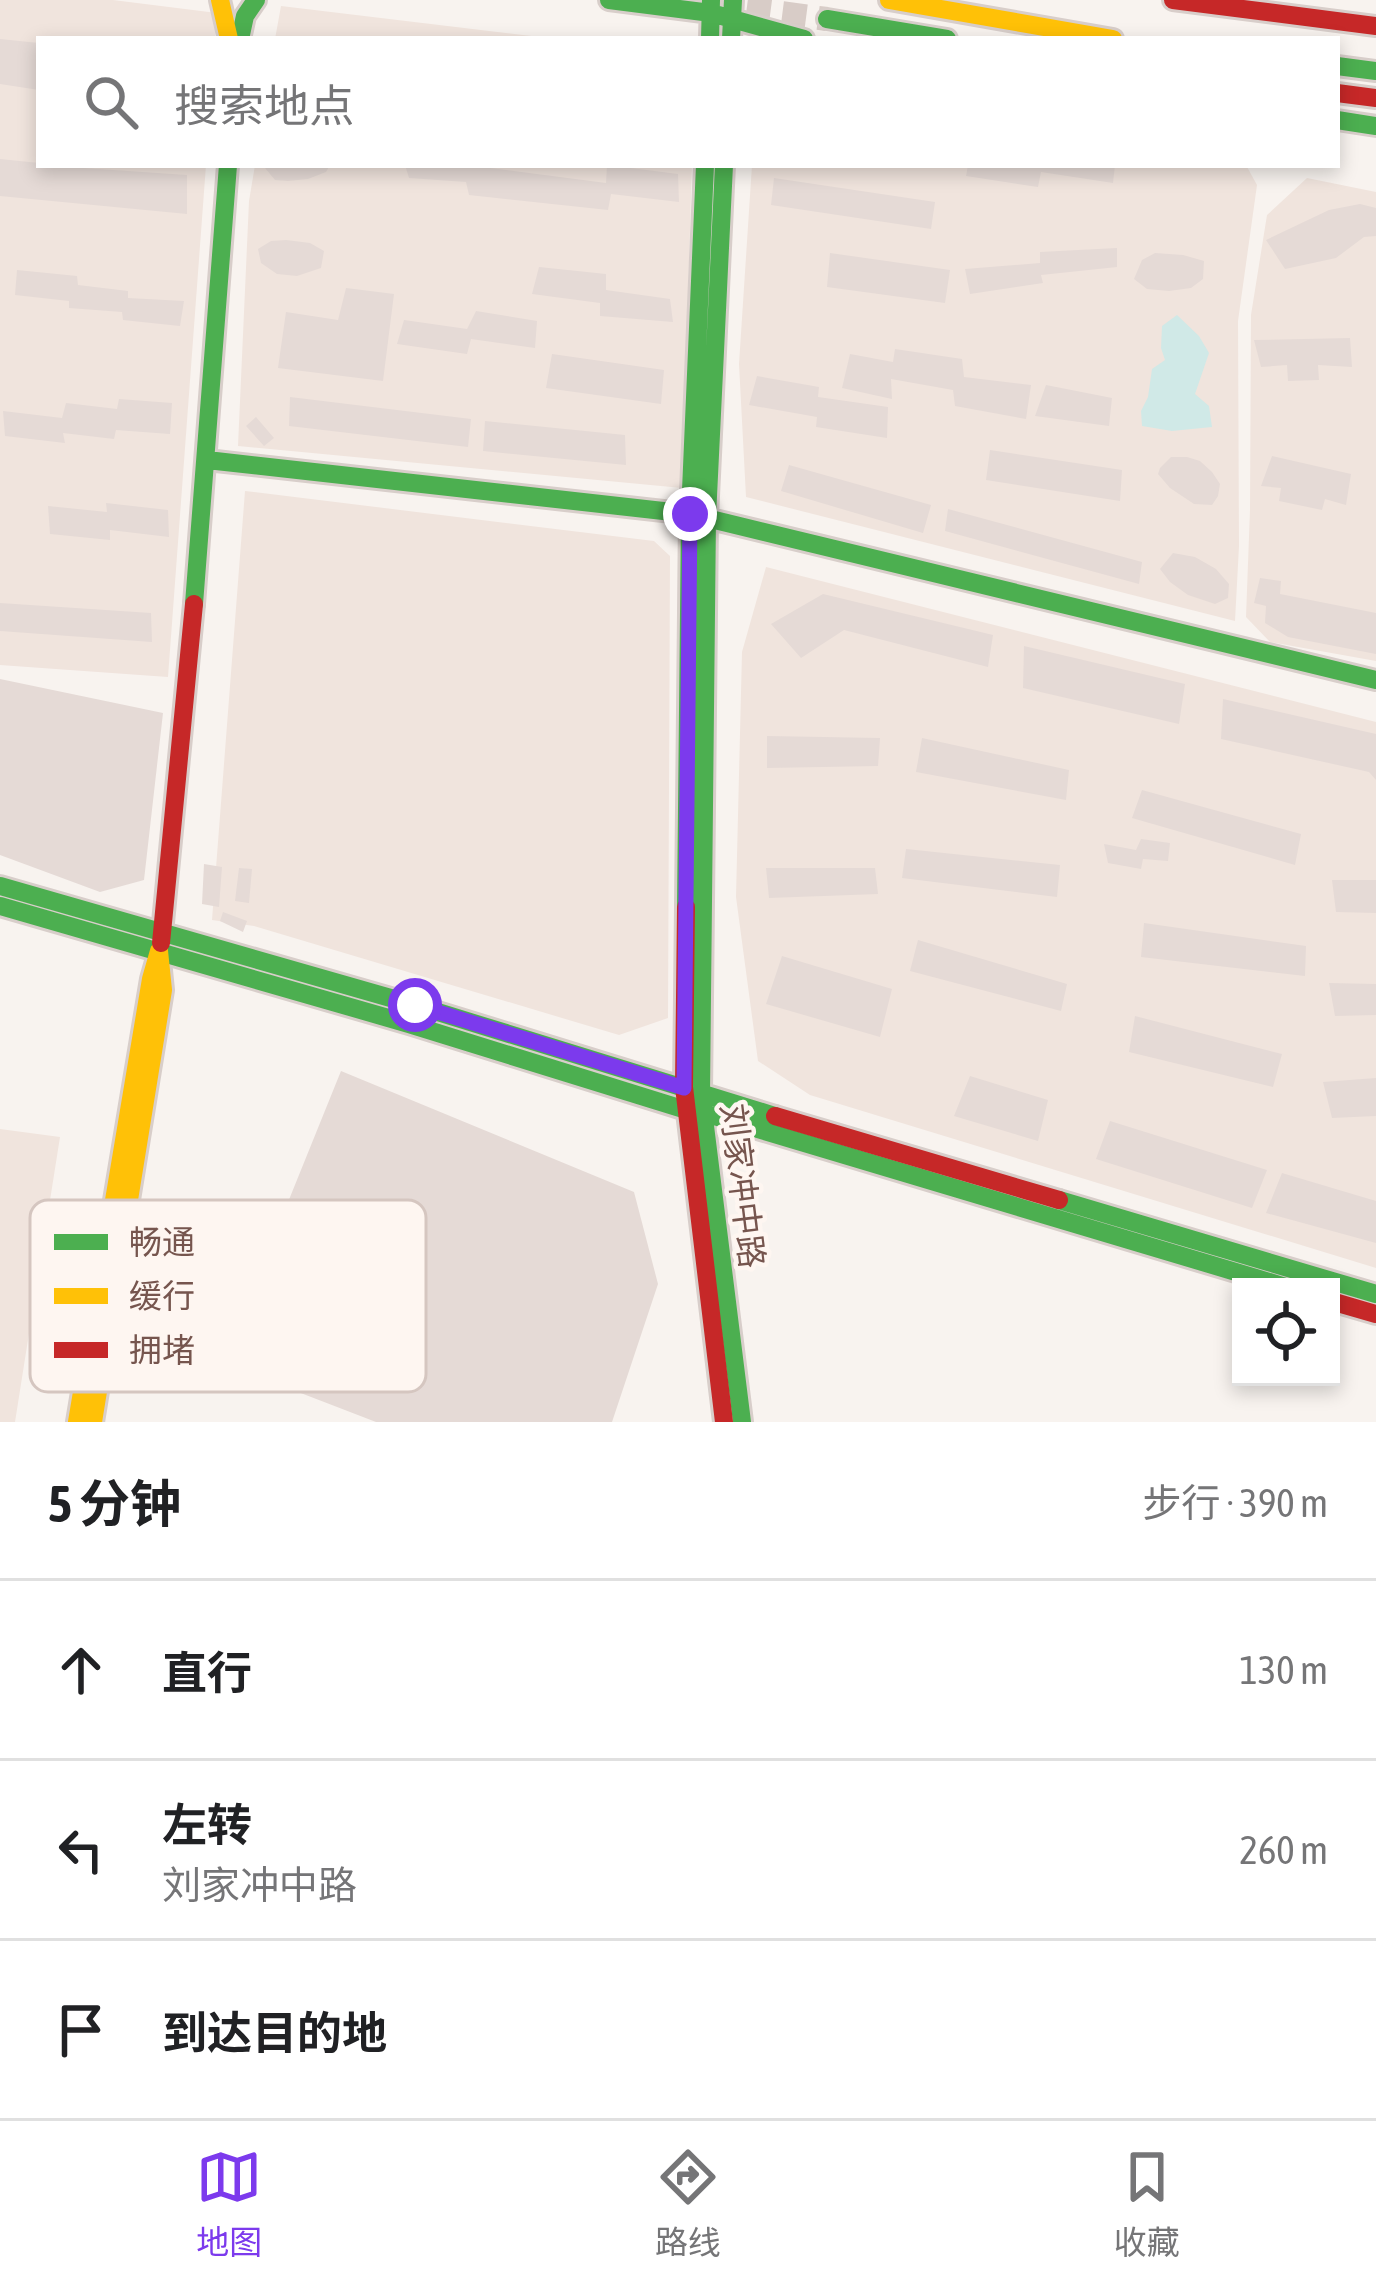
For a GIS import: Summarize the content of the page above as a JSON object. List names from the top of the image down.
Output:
{
  "streets": {
    "main road": ["刘家冲中路"]
  },
  "legend": ["畅通", "缓行", "拥堵"],
  "page": {
    "search": "搜索地点",
    "heading": ["5 分钟", "步行 · 390 m"],
    "list": [
      ["直行", "130 m"],
      ["左转", "刘家冲中路", "260 m"],
      "到达目的地"
    ],
    "nav": ["地图", "路线", "收藏"]
  }
}
